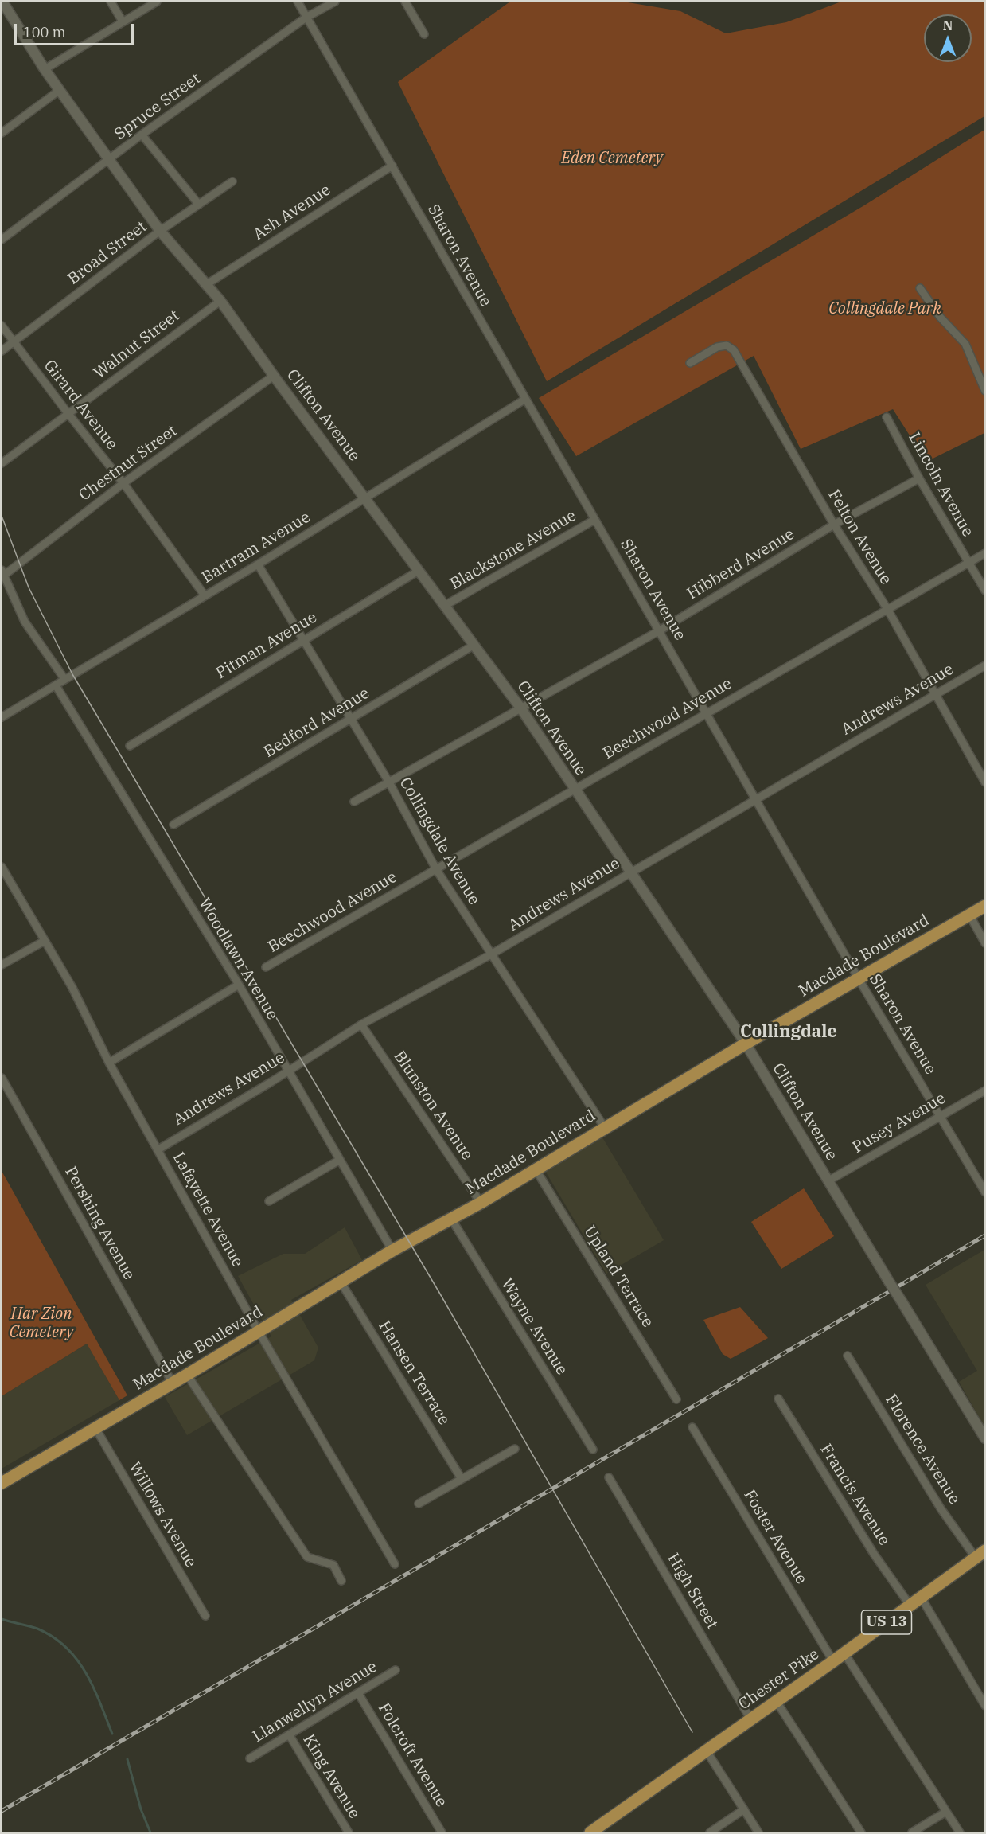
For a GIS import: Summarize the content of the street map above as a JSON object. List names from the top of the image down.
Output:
{
  "streets": {
    "main road": ["Macdade Boulevard", "US 13", "Chester Pike"],
    "street": [
      "Spruce Street",
      "Ash Avenue",
      "Broad Street",
      "Sharon Avenue",
      "Walnut Street",
      "Girard Avenue",
      "Clifton Avenue",
      "Chestnut Street",
      "Lincoln Avenue",
      "Felton Avenue",
      "Bartram Avenue",
      "Blackstone Avenue",
      "Hibberd Avenue",
      "Pitman Avenue",
      "Andrews Avenue",
      "Beechwood Avenue",
      "Bedford Avenue",
      "Collingdale Avenue",
      "Woodlawn Avenue",
      "Blunston Avenue",
      "Pusey Avenue",
      "Lafayette Avenue",
      "Pershing Avenue",
      "Upland Terrace",
      "Wayne Avenue",
      "Hansen Terrace",
      "Florence Avenue",
      "Francis Avenue",
      "Willows Avenue",
      "Foster Avenue",
      "High Street",
      "Llanwellyn Avenue",
      "Folcroft Avenue",
      "King Avenue"
    ]
  },
  "crossings": [
    ["Spruce Street", "Sharon Avenue"],
    ["Spruce Street", "Clifton Avenue"],
    ["Ash Avenue", "Sharon Avenue"],
    ["Ash Avenue", "Clifton Avenue"],
    ["Broad Street", "Girard Avenue"],
    ["Broad Street", "Clifton Avenue"],
    ["Sharon Avenue", "Bartram Avenue"],
    ["Sharon Avenue", "Blackstone Avenue"],
    ["Sharon Avenue", "Hibberd Avenue"],
    ["Sharon Avenue", "Andrews Avenue"],
    ["Sharon Avenue", "Beechwood Avenue"],
    ["Sharon Avenue", "Macdade Boulevard"],
    ["Sharon Avenue", "Pusey Avenue"],
    ["Walnut Street", "Girard Avenue"],
    ["Walnut Street", "Clifton Avenue"],
    ["Girard Avenue", "Chestnut Street"],
    ["Girard Avenue", "Bartram Avenue"],
    ["Clifton Avenue", "Chestnut Street"],
    ["Clifton Avenue", "Bartram Avenue"],
    ["Clifton Avenue", "Blackstone Avenue"],
    ["Clifton Avenue", "Hibberd Avenue"],
    ["Clifton Avenue", "Pitman Avenue"],
    ["Clifton Avenue", "Andrews Avenue"],
    ["Clifton Avenue", "Beechwood Avenue"],
    ["Clifton Avenue", "Bedford Avenue"],
    ["Clifton Avenue", "Macdade Boulevard"],
    ["Clifton Avenue", "Pusey Avenue"],
    ["Lincoln Avenue", "Hibberd Avenue"],
    ["Lincoln Avenue", "Beechwood Avenue"],
    ["Felton Avenue", "Hibberd Avenue"],
    ["Felton Avenue", "Andrews Avenue"],
    ["Felton Avenue", "Beechwood Avenue"],
    ["Bartram Avenue", "Collingdale Avenue"],
    ["Bartram Avenue", "Woodlawn Avenue"],
    ["Hibberd Avenue", "Collingdale Avenue"],
    ["Pitman Avenue", "Collingdale Avenue"],
    ["Andrews Avenue", "Collingdale Avenue"],
    ["Andrews Avenue", "Woodlawn Avenue"],
    ["Andrews Avenue", "Blunston Avenue"],
    ["Andrews Avenue", "Lafayette Avenue"],
    ["Beechwood Avenue", "Collingdale Avenue"],
    ["Bedford Avenue", "Collingdale Avenue"],
    ["Collingdale Avenue", "Macdade Boulevard"],
    ["Macdade Boulevard", "Woodlawn Avenue"],
    ["Macdade Boulevard", "Blunston Avenue"],
    ["Macdade Boulevard", "Lafayette Avenue"],
    ["Macdade Boulevard", "Pershing Avenue"],
    ["Macdade Boulevard", "Upland Terrace"],
    ["Macdade Boulevard", "Wayne Avenue"],
    ["Macdade Boulevard", "Hansen Terrace"],
    ["Macdade Boulevard", "Willows Avenue"],
    ["Florence Avenue", "Chester Pike"],
    ["Francis Avenue", "Chester Pike"],
    ["Foster Avenue", "Chester Pike"],
    ["High Street", "Chester Pike"],
    ["Llanwellyn Avenue", "Folcroft Avenue"],
    ["Llanwellyn Avenue", "King Avenue"]
  ],
  "districts": ["Collingdale"],
  "parks": ["Eden Cemetery", "Collingdale Park", "Har Zion Cemetery"],
  "scale_bar": "100 m",
  "north": "top"
}
